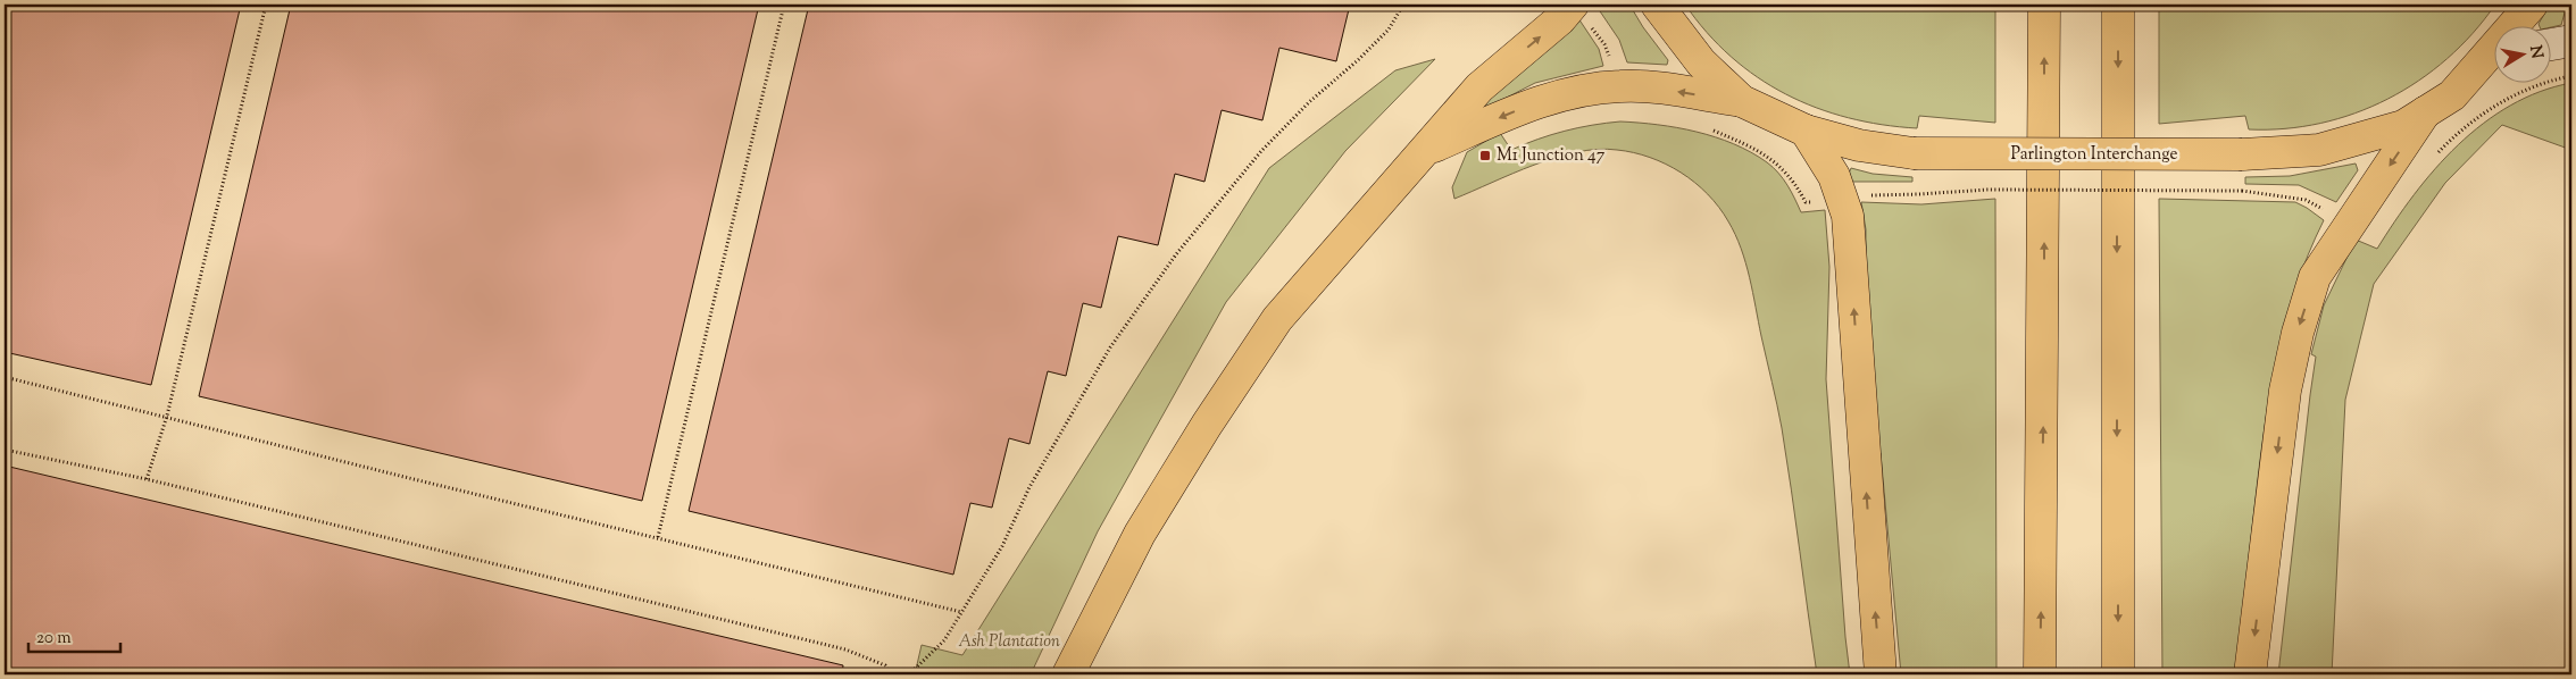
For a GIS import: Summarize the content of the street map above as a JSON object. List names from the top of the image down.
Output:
{
  "streets": {
    "main road": ["Parlington Interchange"]
  },
  "parks": ["Ash Plantation"],
  "places": {
    "transit": ["M1 Junction 47"]
  },
  "scale_bar": "20 m",
  "north": "right"
}
